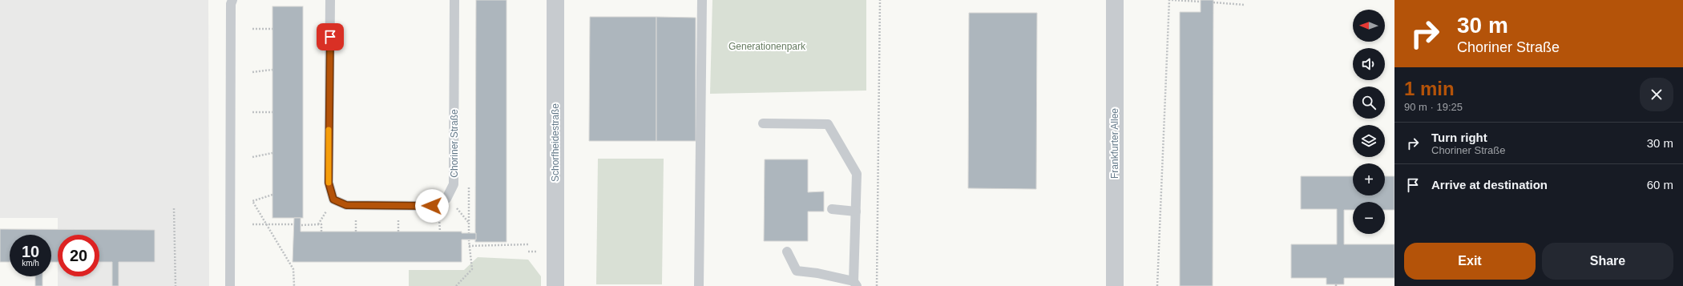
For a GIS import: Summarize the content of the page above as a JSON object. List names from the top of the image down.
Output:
{
  "streets": {
    "street": ["Schorfheidestraße", "Frankfurter Allee"],
    "lane": ["Choriner Straße"]
  },
  "parks": ["Generationenpark"],
  "north": "left",
  "page": {
    "turn": ["30 m", "Choriner Straße"],
    "map_buttons": ["+", "−"],
    "heading": ["1 min", "90 m · 19:25"],
    "list": [
      {
        "name": "Turn right",
        "note": "Choriner Straße",
        "value": "30 m"
      },
      {
        "name": "Arrive at destination",
        "value": "60 m"
      }
    ],
    "speed": "10 km/h",
    "limit": "20",
    "buttons": ["Exit", "Share"]
  }
}
